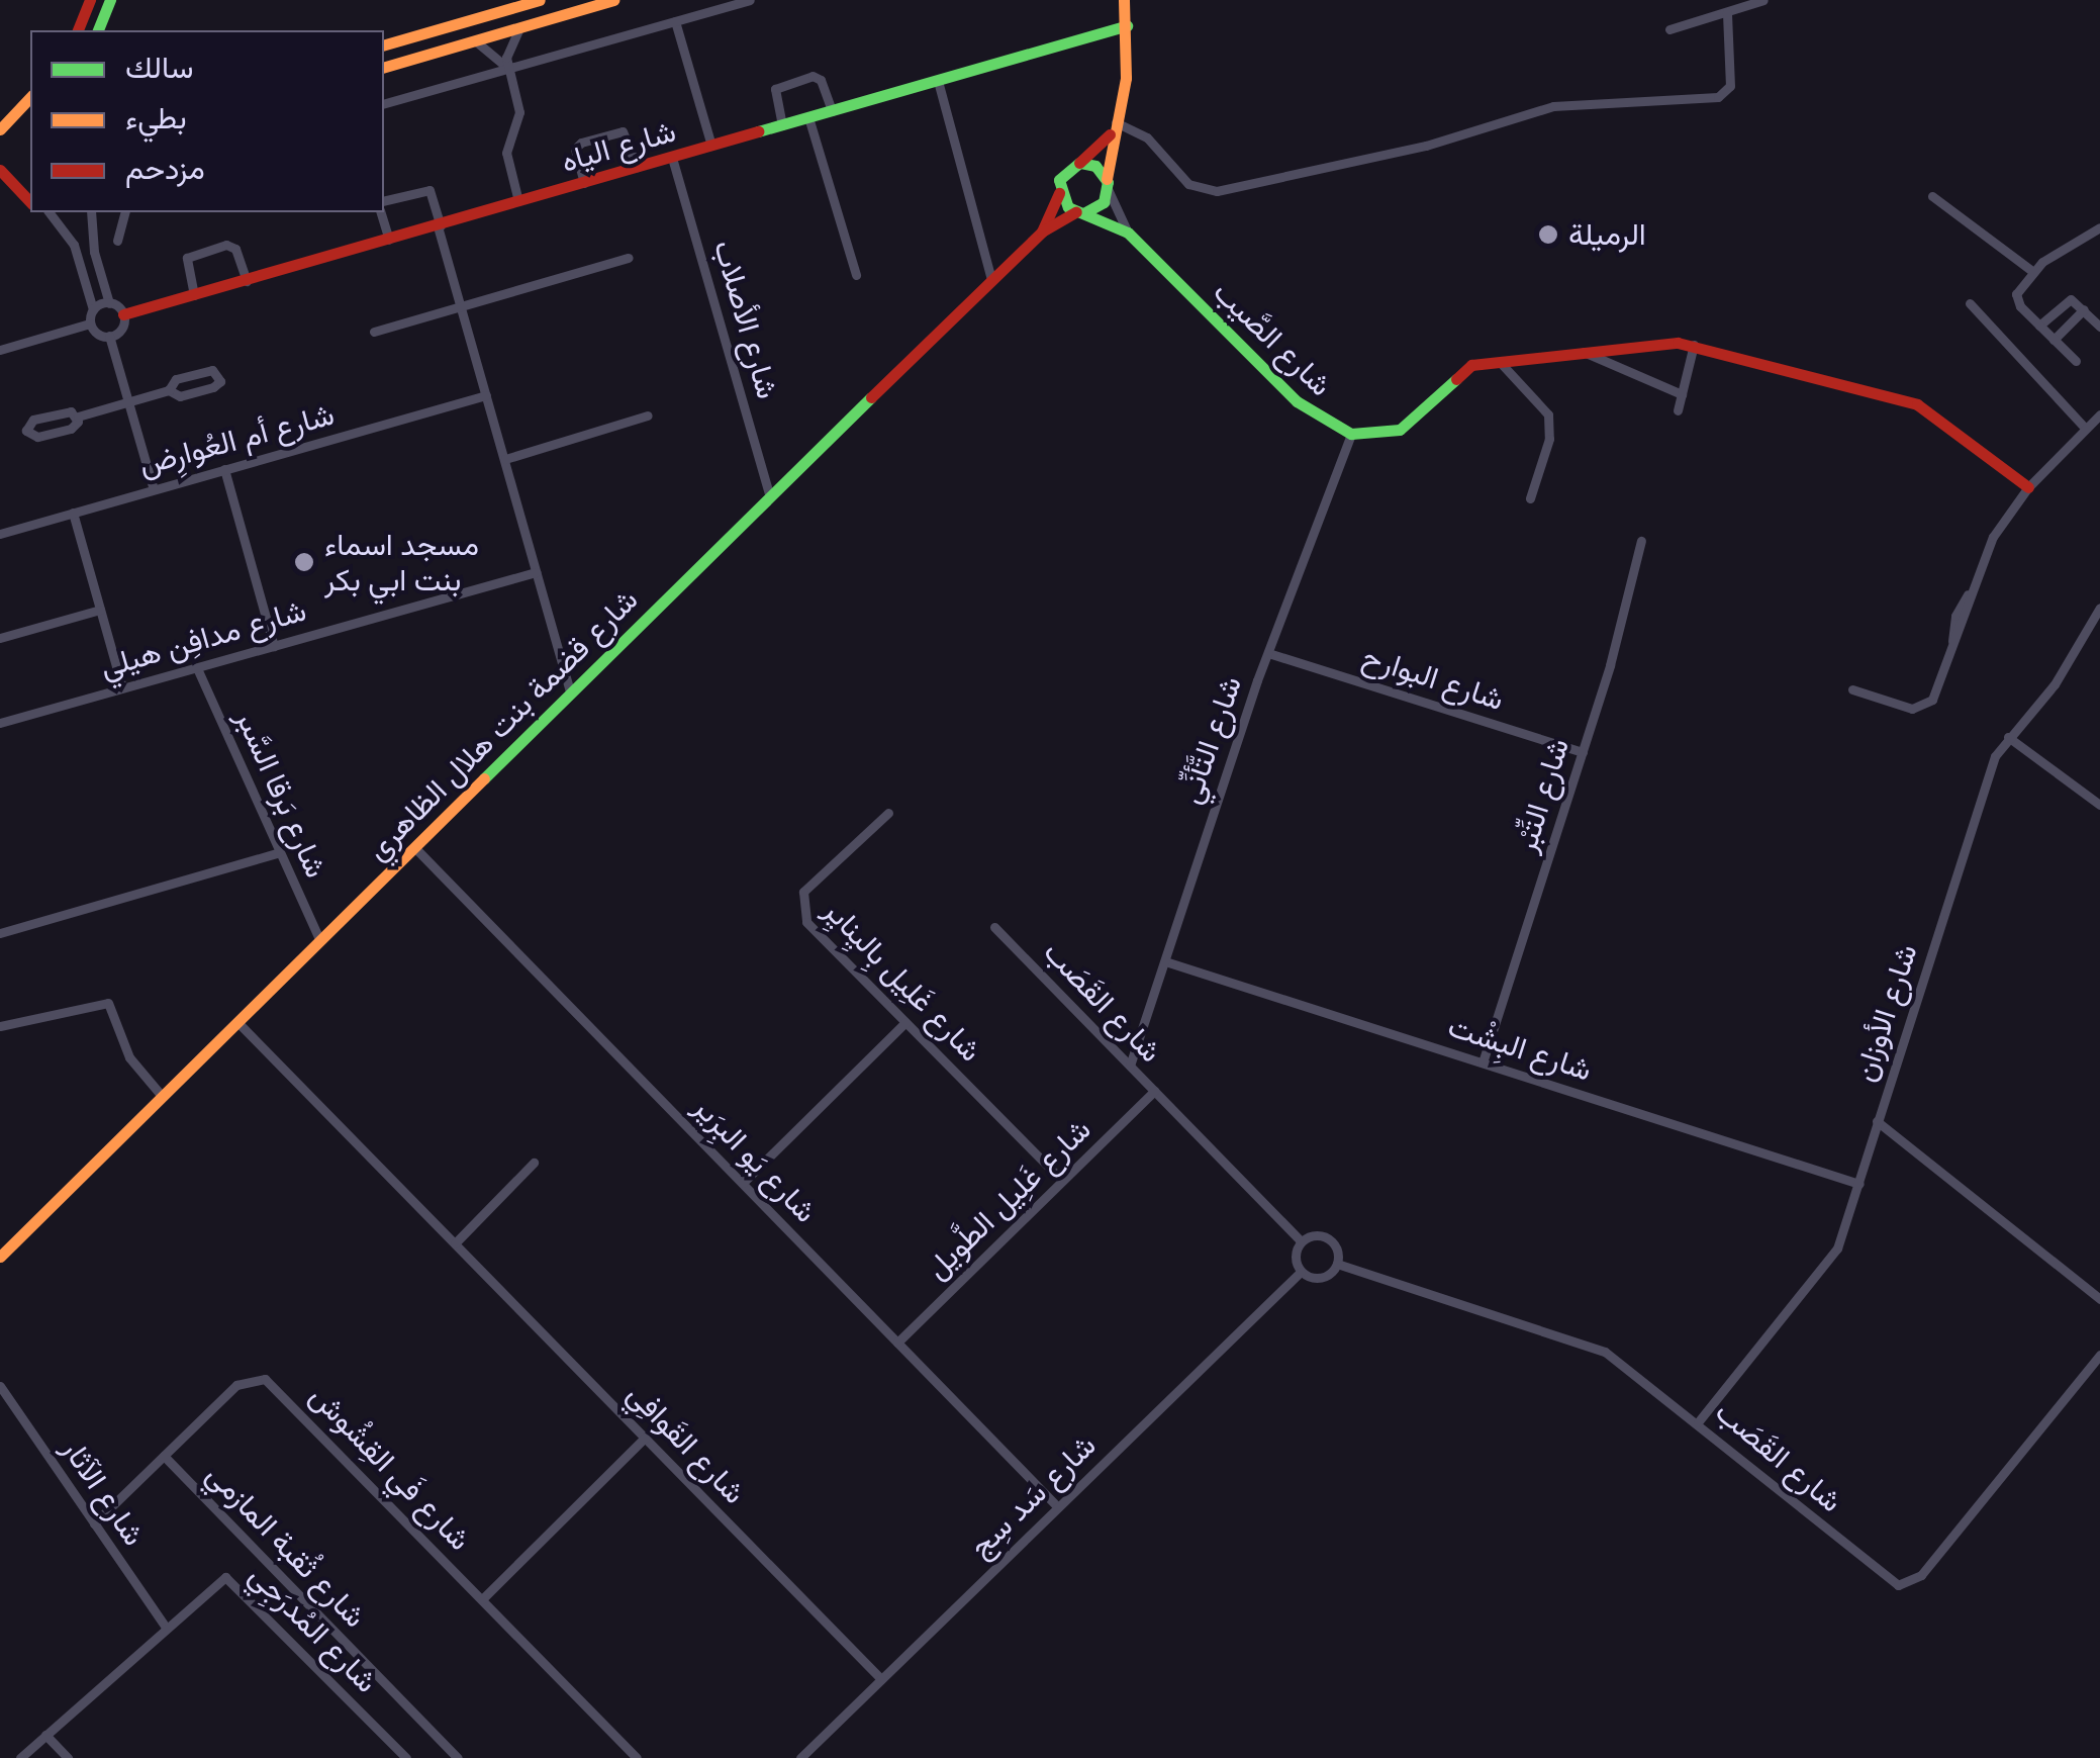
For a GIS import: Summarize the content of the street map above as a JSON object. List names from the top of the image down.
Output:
{
  "streets": {
    "main road": ["شارع الياه", "شارع الصَّيب", "شارع قضمة بنت هلال الظاهري"],
    "street": [
      "شارع الأصلاب",
      "شارع أم العُوارِض",
      "شارع مدافِن هيلي",
      "شارع البوارح",
      "شارع التَّأنِّي",
      "شارع بَرقا السَّبر",
      "شارع التِّبْر",
      "شارع غَلِيل بِاليِنايِر",
      "شارع القَصَب",
      "شارع الأوزان",
      "شارع البِشْت",
      "شارع يَو البِرَير",
      "شارع غَلِيل الطَّويل",
      "شارع القَوافِي",
      "شارع فَي القِشُوش",
      "شارع الآثار",
      "شارع سَد سِج",
      "شارع ثُقبة المازمي",
      "شارع المُدرَجِي"
    ]
  },
  "crossings": [
    ["شارع الياه", "شارع الأصلاب"],
    ["شارع الأصلاب", "شارع قضمة بنت هلال الظاهري"],
    ["شارع الصَّيب", "شارع قضمة بنت هلال الظاهري"],
    ["شارع الصَّيب", "شارع التَّأنِّي"],
    ["شارع مدافِن هيلي", "شارع بَرقا السَّبر"],
    ["شارع البوارح", "شارع التَّأنِّي"],
    ["شارع البوارح", "شارع التِّبْر"],
    ["شارع قضمة بنت هلال الظاهري", "شارع بَرقا السَّبر"],
    ["شارع قضمة بنت هلال الظاهري", "شارع يَو البِرَير"],
    ["شارع قضمة بنت هلال الظاهري", "شارع القَوافِي"],
    ["شارع التَّأنِّي", "شارع القَصَب"],
    ["شارع التَّأنِّي", "شارع البِشْت"],
    ["شارع التِّبْر", "شارع البِشْت"],
    ["شارع غَلِيل بِاليِنايِر", "شارع غَلِيل الطَّويل"],
    ["شارع القَصَب", "شارع الأوزان"],
    ["شارع القَصَب", "شارع غَلِيل الطَّويل"],
    ["شارع القَصَب", "شارع سَد سِج"],
    ["شارع الأوزان", "شارع البِشْت"],
    ["شارع يَو البِرَير", "شارع غَلِيل الطَّويل"],
    ["شارع يَو البِرَير", "شارع سَد سِج"],
    ["شارع القَوافِي", "شارع سَد سِج"],
    ["شارع فَي القِشُوش", "شارع الآثار"],
    ["شارع فَي القِشُوش", "شارع ثُقبة المازمي"],
    ["شارع الآثار", "شارع المُدرَجِي"]
  ],
  "places": ["الرميلة", "مسجد اسماء بنت ابي بكر"],
  "legend": ["سالك", "بطيء", "مزدحم"]
}
